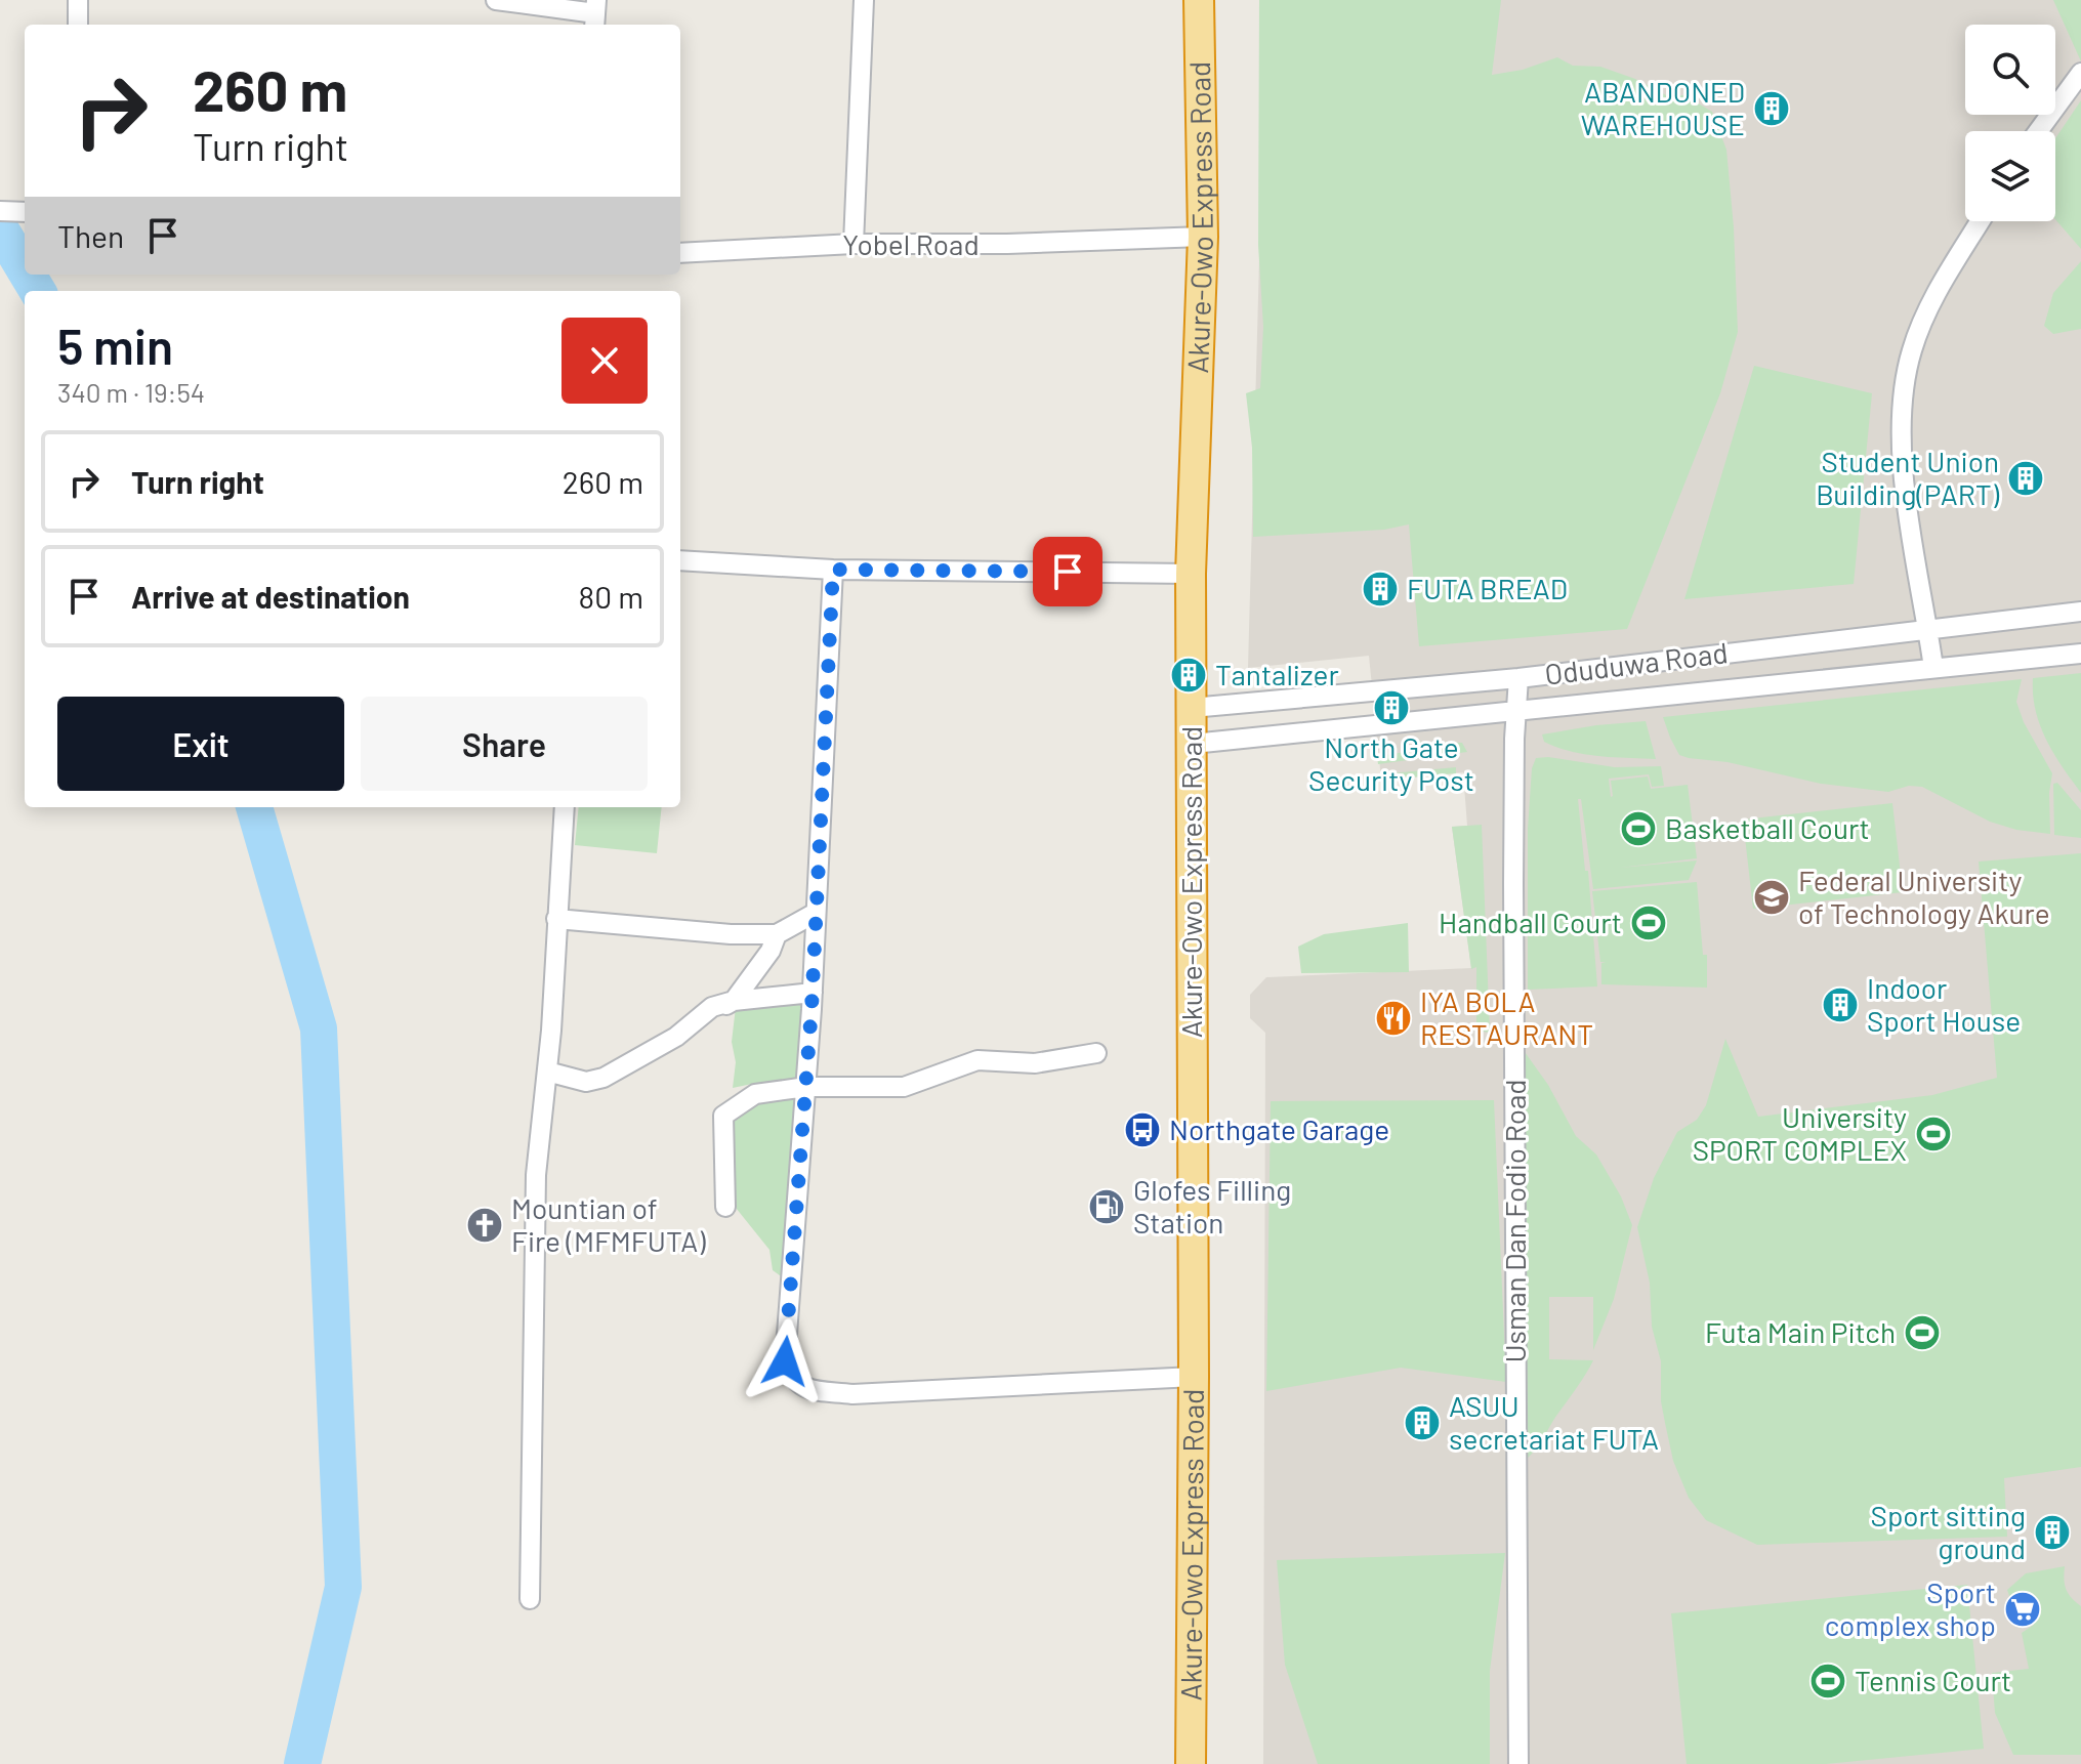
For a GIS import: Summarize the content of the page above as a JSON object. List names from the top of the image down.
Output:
{
  "streets": {
    "highway": ["Akure-Owo Express Road"],
    "street": ["Yobel Road", "Oduduwa Road", "Usman Dan Fodio Road"]
  },
  "crossings": [
    ["Akure-Owo Express Road", "Yobel Road"],
    ["Akure-Owo Express Road", "Oduduwa Road"],
    ["Oduduwa Road", "Usman Dan Fodio Road"]
  ],
  "places": {
    "building": [
      "ABANDONED WAREHOUSE",
      "Student Union Building(PART)",
      "FUTA BREAD",
      "Tantalizer",
      "North Gate Security Post",
      "Indoor Sport House",
      "ASUU secretariat FUTA",
      "Sport sitting ground"
    ],
    "sports": [
      "Basketball Court",
      "Handball Court",
      "University SPORT COMPLEX",
      "Futa Main Pitch",
      "Tennis Court"
    ],
    "school or university": ["Federal University of Technology Akure"],
    "restaurant": ["IYA BOLA RESTAURANT"],
    "bus stop": ["Northgate Garage"],
    "fuel station": ["Glofes Filling Station"],
    "church": ["Mountian of Fire (MFMFUTA)"],
    "supermarket": ["Sport complex shop"]
  },
  "page": {
    "turn": ["260 m", "Turn right"],
    "then": "Then",
    "heading": ["5 min", "340 m · 19:54"],
    "list": [
      {
        "name": "Turn right",
        "value": "260 m"
      },
      {
        "name": "Arrive at destination",
        "value": "80 m"
      }
    ],
    "buttons": ["Exit", "Share"]
  }
}
